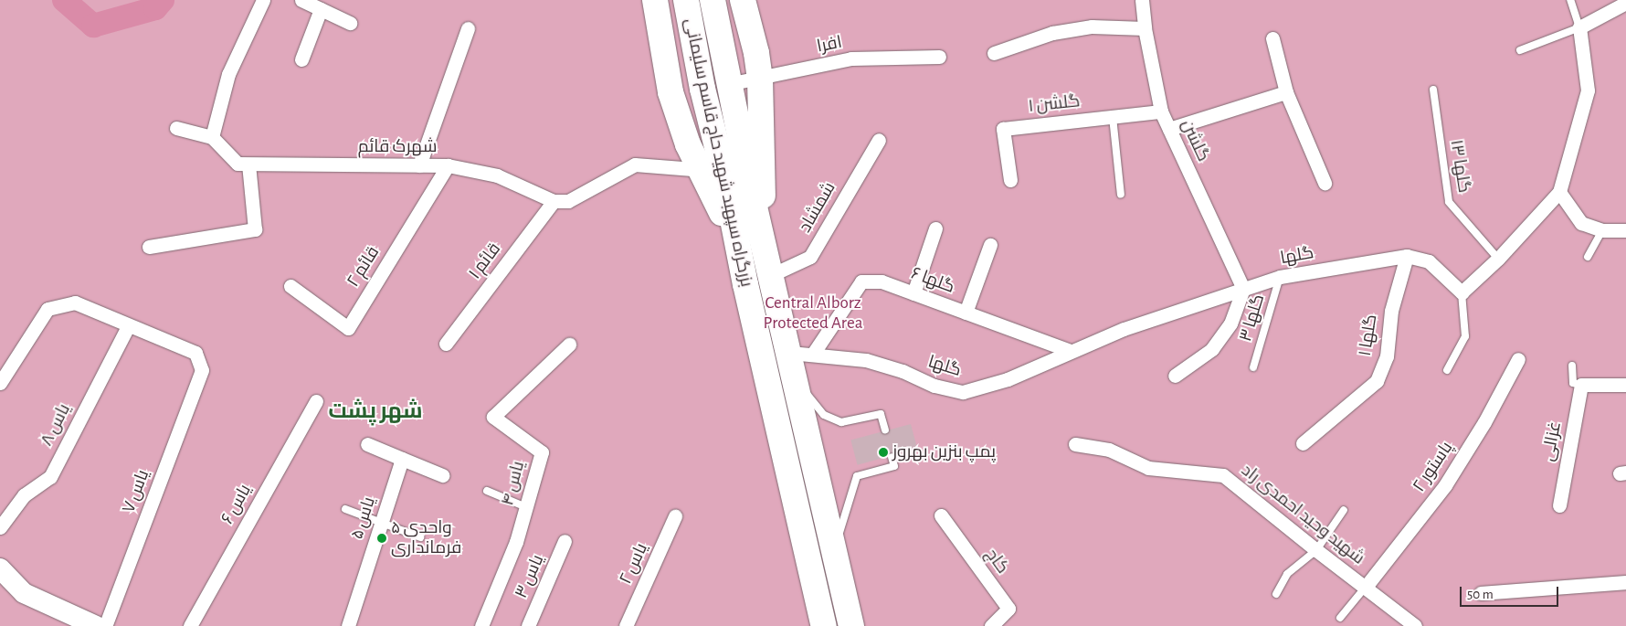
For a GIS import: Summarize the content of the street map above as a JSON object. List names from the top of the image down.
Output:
{
  "streets": {
    "highway": ["بزرگراه سپهبد شهید حاج قاسم سلیمانی"],
    "street": [
      "افرا",
      "گلشن ۱",
      "گلشن",
      "شهرک قائم",
      "شمشاد",
      "گلها",
      "قائم ۱",
      "قائم ۲",
      "گلها ۶",
      "گلها ۱",
      "یاس ۸",
      "غزالی",
      "پاستور ۲",
      "یاس ۴",
      "یاس ۷",
      "یاس ۶",
      "شهید وحید احمدی راد",
      "یاس ۵",
      "کاج",
      "یاس ۲",
      "یاس ۳"
    ],
    "lane": ["گلها ۱۳", "گلها ۳"]
  },
  "crossings": [
    ["افرا", "بزرگراه سپهبد شهید حاج قاسم سلیمانی"],
    ["گلشن ۱", "گلشن"],
    ["گلشن", "گلها"],
    ["شهرک قائم", "قائم ۱"],
    ["شهرک قائم", "قائم ۲"],
    ["بزرگراه سپهبد شهید حاج قاسم سلیمانی", "شمشاد"],
    ["بزرگراه سپهبد شهید حاج قاسم سلیمانی", "گلها"],
    ["بزرگراه سپهبد شهید حاج قاسم سلیمانی", "گلها ۶"],
    ["گلها", "گلها ۶"],
    ["گلها", "گلها ۳"],
    ["گلها", "گلها ۱"],
    ["یاس ۸", "یاس ۷"],
    ["پاستور ۲", "شهید وحید احمدی راد"]
  ],
  "districts": ["شهر پشت"],
  "parks": ["Central Alborz Protected Area"],
  "places": ["پمپ بنزین بهروز", "۵ واحدی فرمانداری"],
  "scale_bar": "50 m"
}
